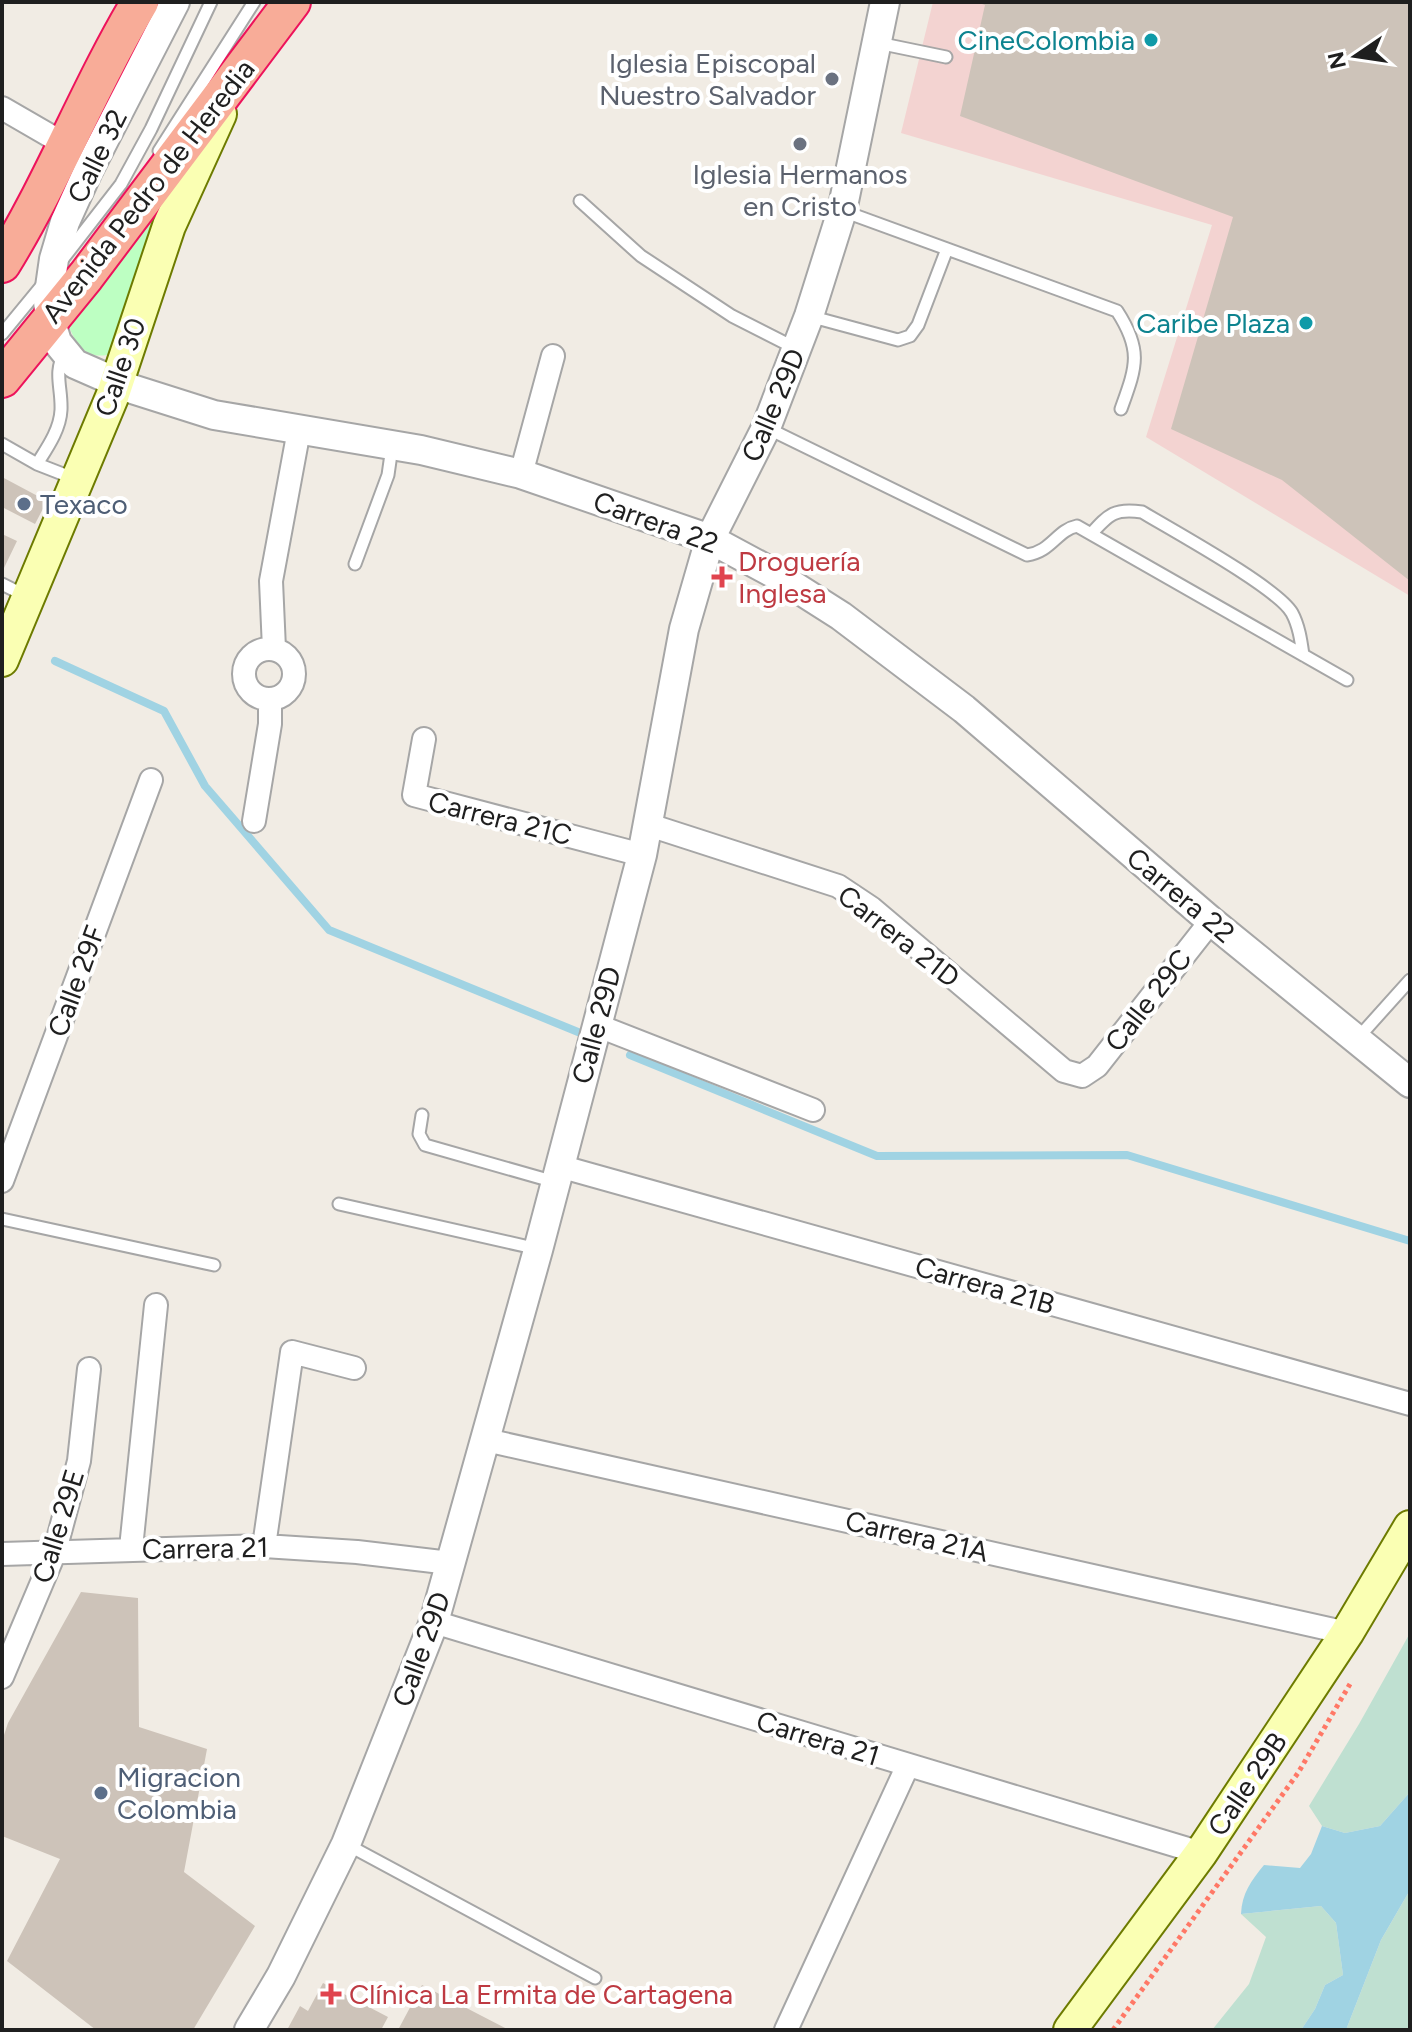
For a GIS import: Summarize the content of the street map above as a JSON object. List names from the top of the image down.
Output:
{
  "streets": {
    "highway": ["Avenida Pedro de Heredia"],
    "main road": ["Calle 30", "Calle 29B"],
    "street": [
      "Calle 32",
      "Calle 29D",
      "Carrera 22",
      "Carrera 21C",
      "Carrera 21D",
      "Calle 29F",
      "Calle 29C",
      "Carrera 21B",
      "Calle 29E",
      "Carrera 21A",
      "Carrera 21"
    ]
  },
  "crossings": [
    ["Calle 32", "Avenida Pedro de Heredia"],
    ["Avenida Pedro de Heredia", "Calle 30"],
    ["Calle 30", "Carrera 22"],
    ["Calle 29D", "Carrera 22"],
    ["Calle 29D", "Carrera 21C"],
    ["Calle 29D", "Carrera 21D"],
    ["Calle 29D", "Carrera 21B"],
    ["Calle 29D", "Carrera 21A"],
    ["Calle 29D", "Carrera 21"],
    ["Carrera 22", "Calle 29C"],
    ["Carrera 21D", "Calle 29C"],
    ["Calle 29E", "Carrera 21"],
    ["Carrera 21A", "Calle 29B"],
    ["Carrera 21", "Calle 29B"]
  ],
  "places": {
    "other": [
      "CineColombia",
      "Iglesia Episcopal Nuestro Salvador",
      "Iglesia Hermanos en Cristo",
      "Caribe Plaza",
      "Texaco",
      "Migracion Colombia"
    ],
    "health": ["Droguería Inglesa", "Clínica La Ermita de Cartagena"]
  },
  "north": "left"
}
